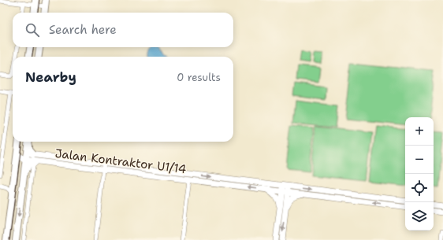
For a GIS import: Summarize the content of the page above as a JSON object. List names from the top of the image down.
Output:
{
  "streets": {
    "street": ["Jalan Kontraktor U1/14"]
  },
  "page": {
    "search": "Search here",
    "heading": ["Nearby", "0 results"],
    "map_buttons": ["+", "−"]
  }
}
